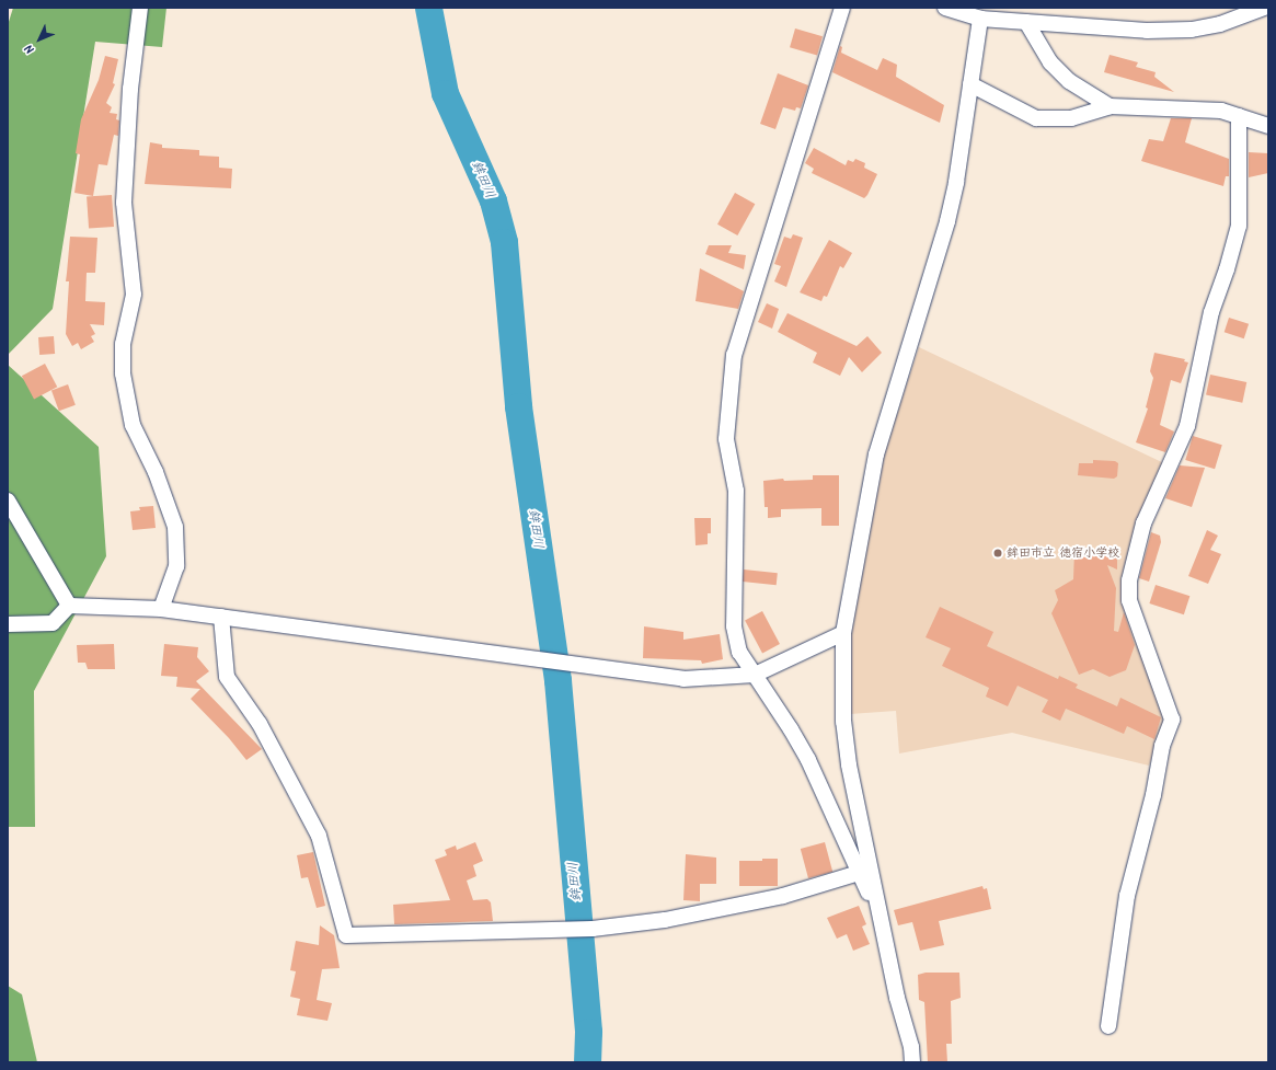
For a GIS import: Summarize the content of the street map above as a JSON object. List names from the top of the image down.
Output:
{
  "water": ["鉾田川"],
  "places": ["鉾田市立 徳宿小学校"],
  "north": "bottom left"
}
